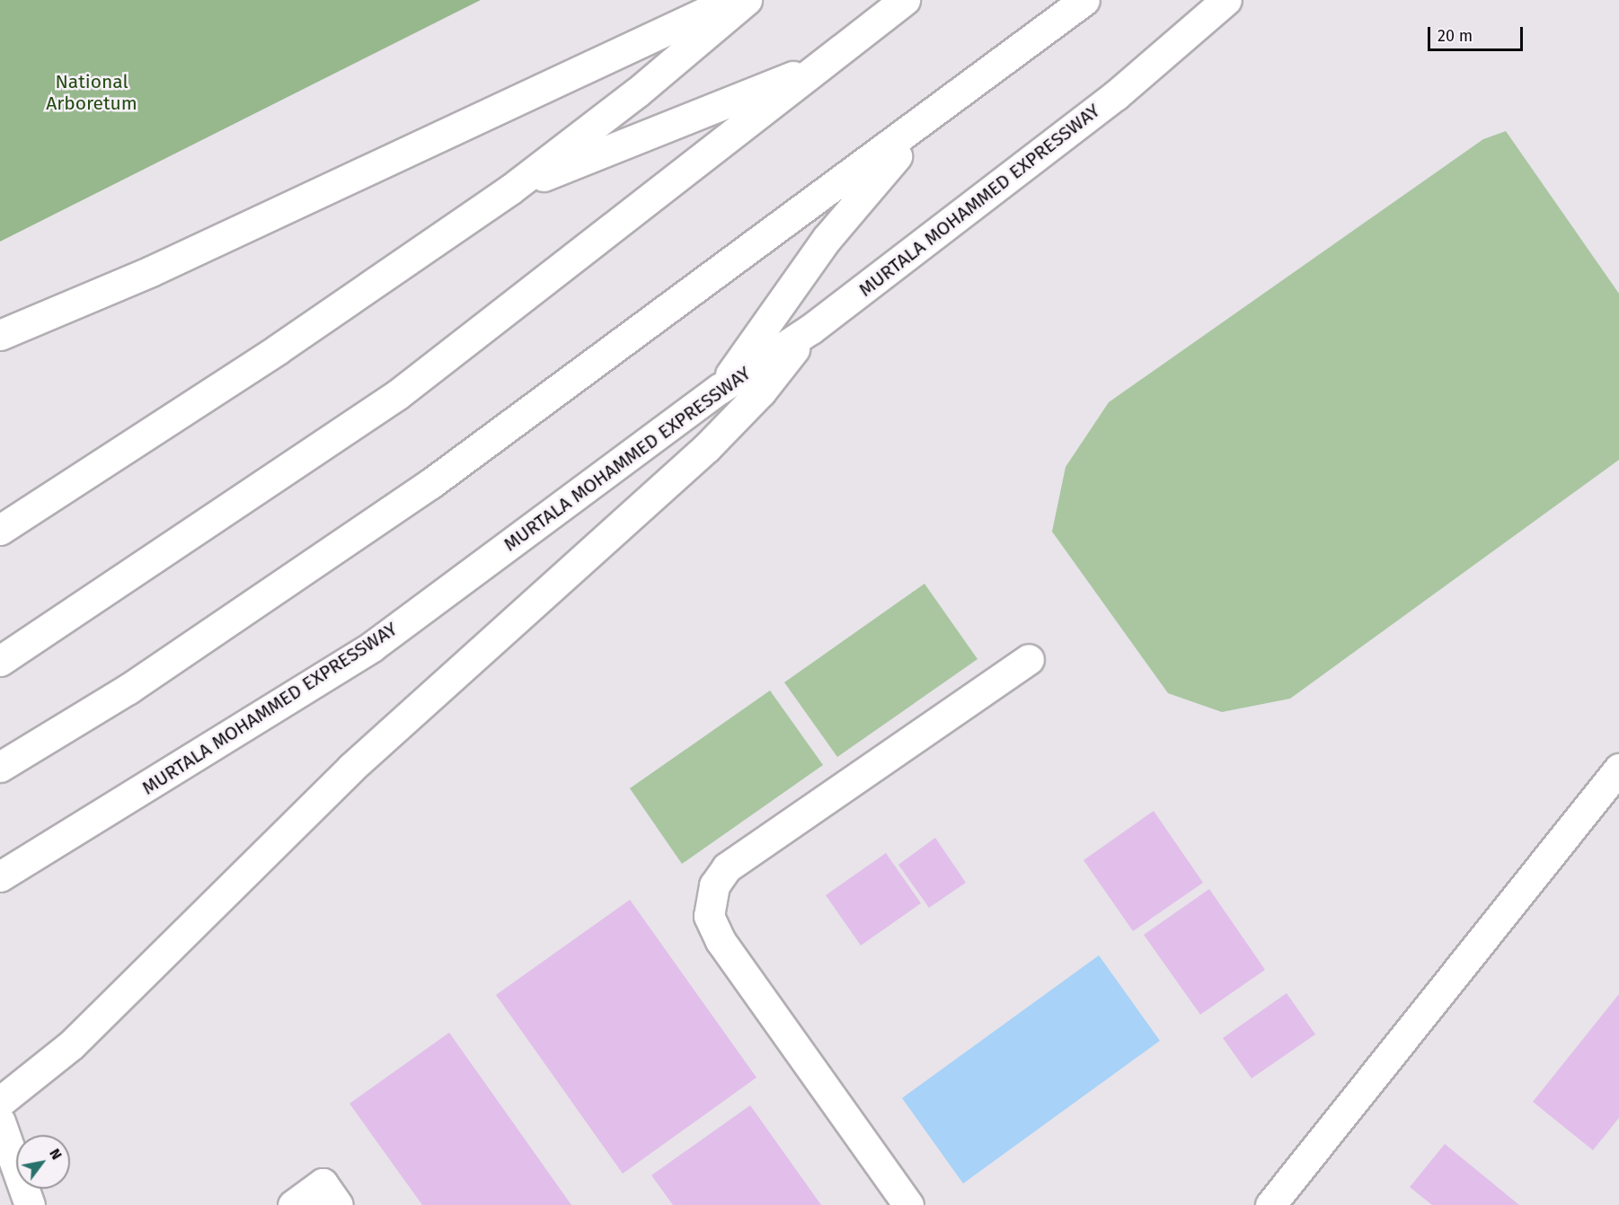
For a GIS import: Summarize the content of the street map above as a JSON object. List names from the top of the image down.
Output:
{
  "streets": {
    "main road": ["MURTALA MOHAMMED EXPRESSWAY"]
  },
  "parks": ["National Arboretum"],
  "scale_bar": "20 m",
  "north": "top right"
}
